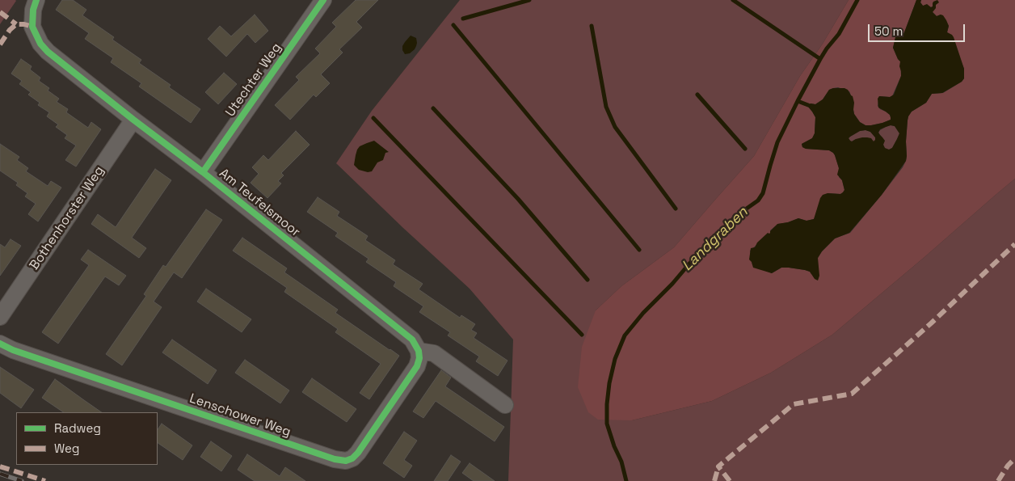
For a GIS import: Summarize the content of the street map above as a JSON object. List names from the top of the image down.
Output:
{
  "streets": {
    "street": [
      "Utechter Weg",
      "Am Teufelsmoor",
      "Bothenhorster Weg",
      "Lenschower Weg"
    ]
  },
  "crossings": [
    ["Utechter Weg", "Am Teufelsmoor"],
    ["Am Teufelsmoor", "Bothenhorster Weg"],
    ["Am Teufelsmoor", "Lenschower Weg"]
  ],
  "water": ["Landgraben"],
  "legend": ["Radweg", "Weg"],
  "scale_bar": "50 m"
}
